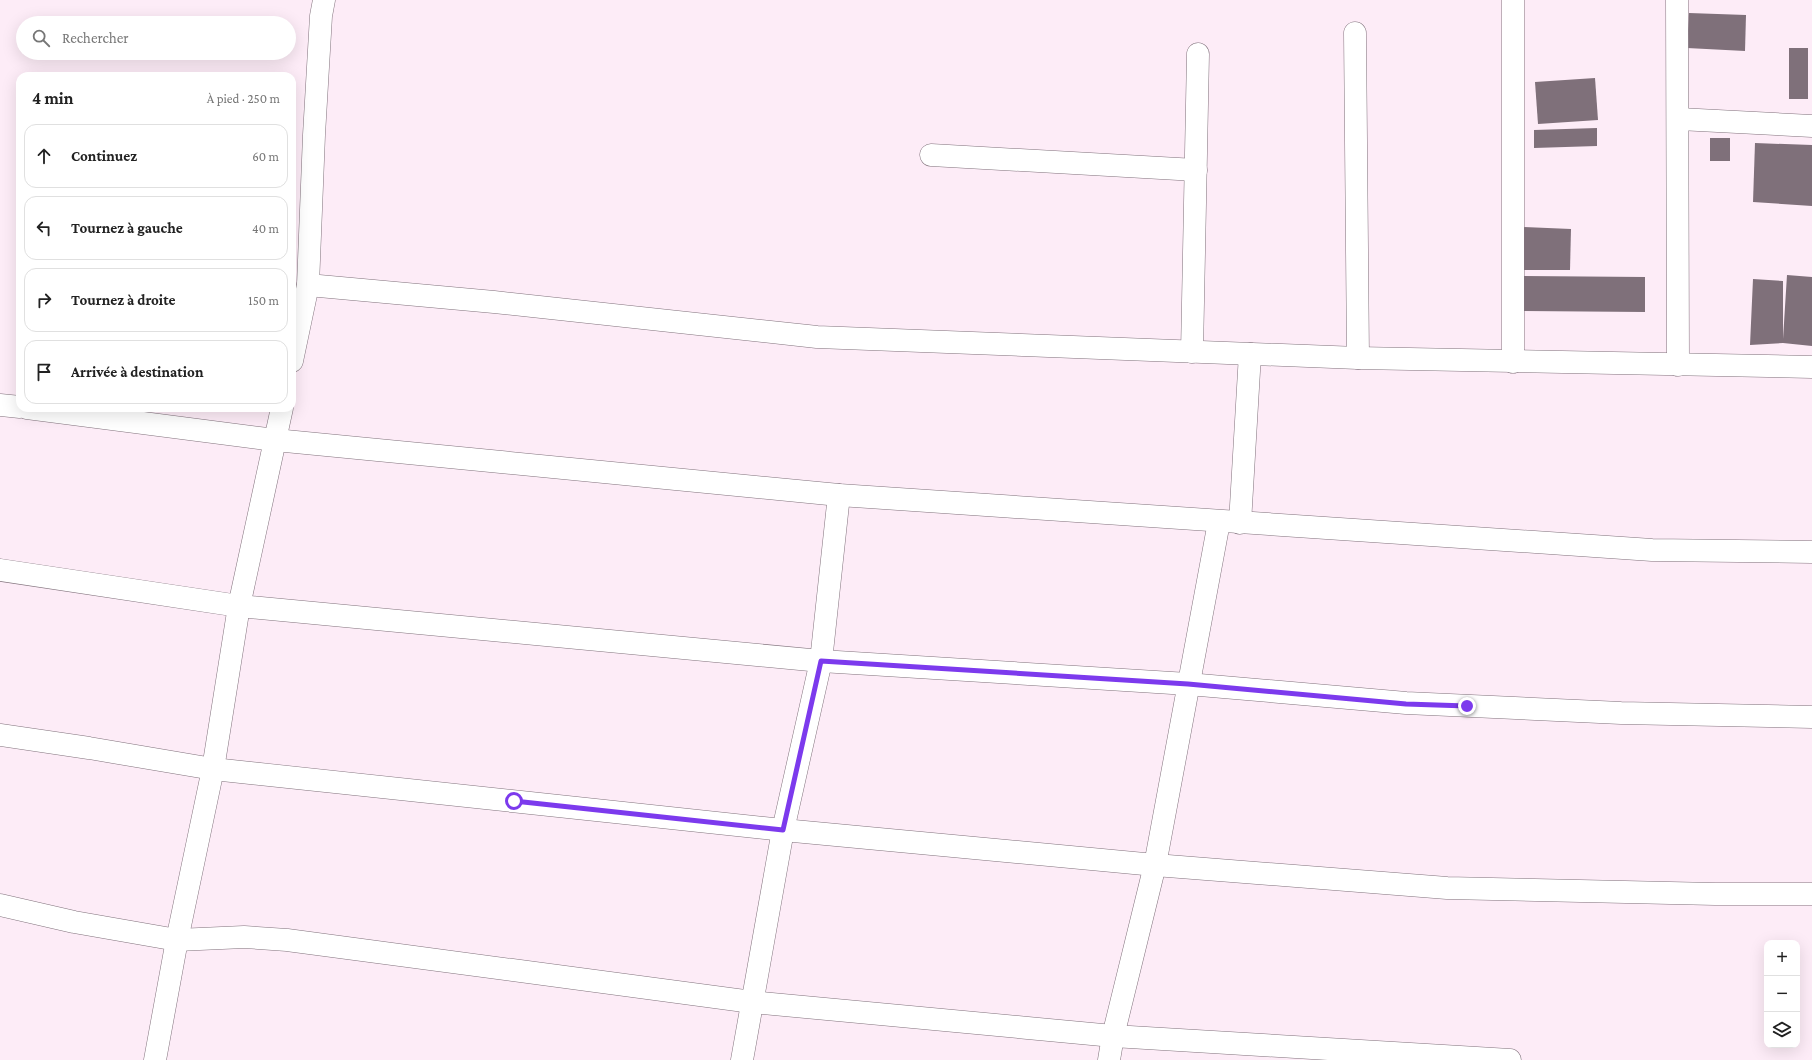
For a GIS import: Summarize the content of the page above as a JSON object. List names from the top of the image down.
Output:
{
  "page": {
    "search": "Rechercher",
    "heading": ["4 min", "À pied · 250 m"],
    "list": [
      ["Continuez", "60 m"],
      ["Tournez à gauche", "40 m"],
      ["Tournez à droite", "150 m"],
      "Arrivée à destination"
    ],
    "map_buttons": ["+", "−"]
  }
}
